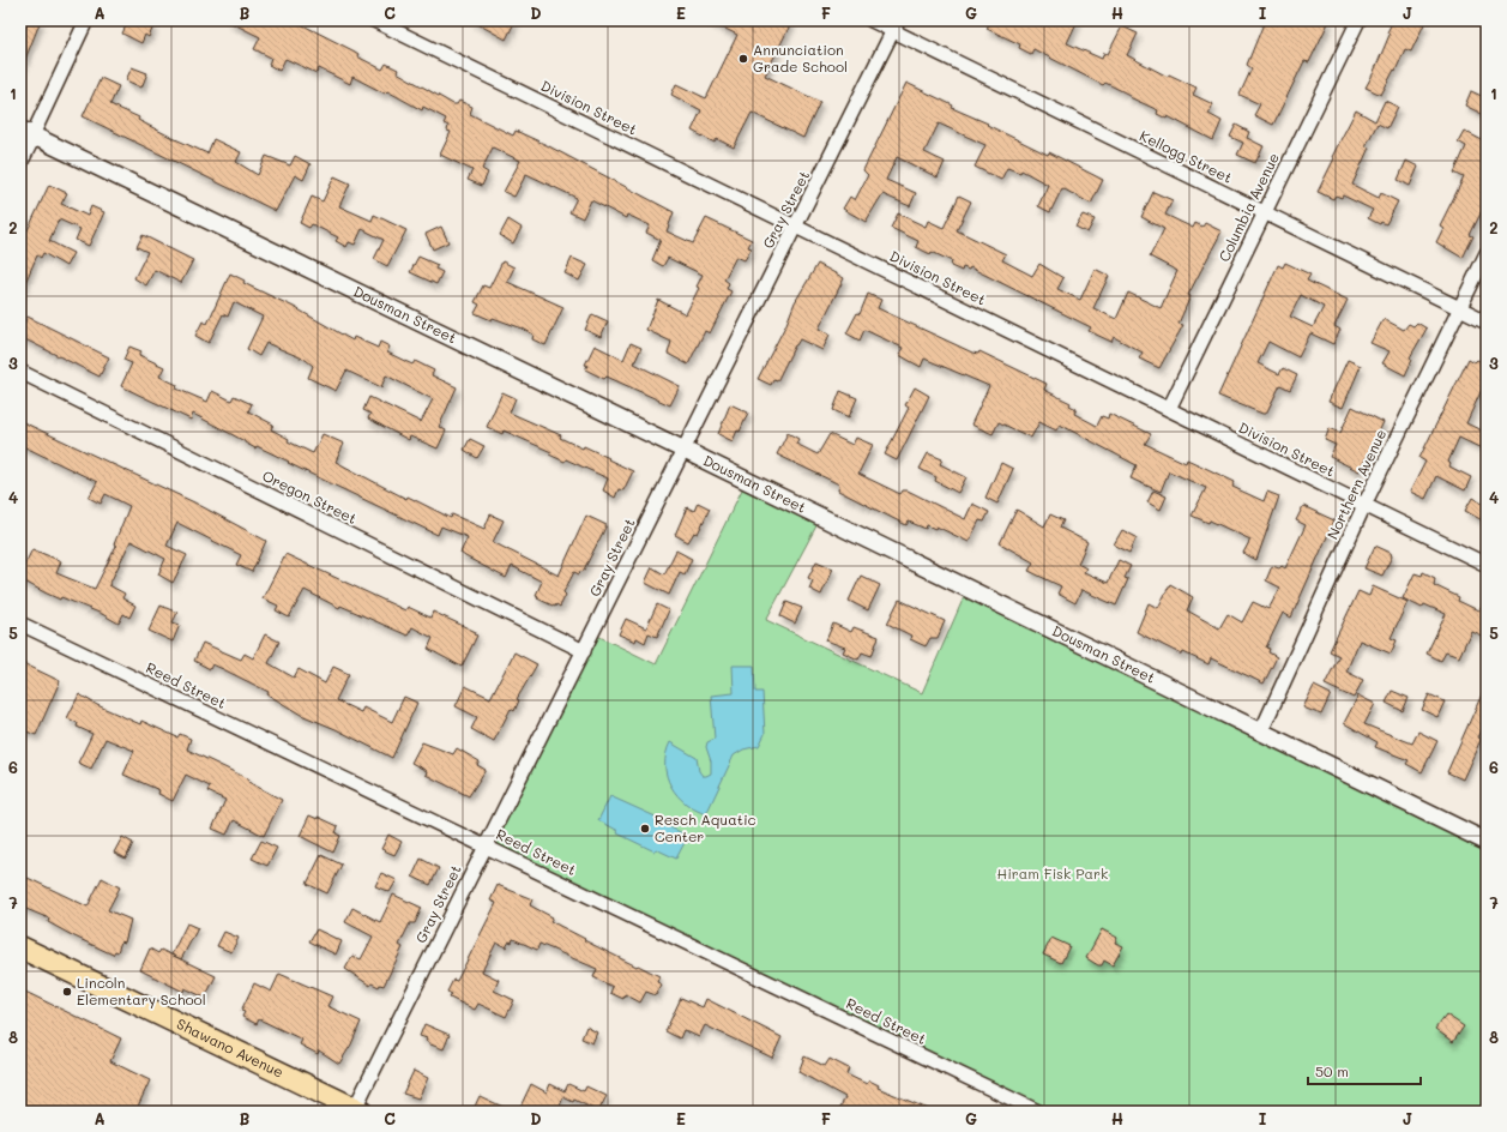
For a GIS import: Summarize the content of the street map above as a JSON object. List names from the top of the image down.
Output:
{
  "streets": {
    "main road": ["Shawano Avenue"],
    "street": [
      "Division Street",
      "Kellogg Street",
      "Columbia Avenue",
      "Gray Street",
      "Dousman Street",
      "Northern Avenue",
      "Oregon Street",
      "Reed Street"
    ]
  },
  "crossings": [
    ["Division Street", "Columbia Avenue"],
    ["Division Street", "Gray Street"],
    ["Division Street", "Northern Avenue"],
    ["Kellogg Street", "Columbia Avenue"],
    ["Kellogg Street", "Gray Street"],
    ["Kellogg Street", "Northern Avenue"],
    ["Gray Street", "Dousman Street"],
    ["Gray Street", "Oregon Street"],
    ["Gray Street", "Reed Street"],
    ["Gray Street", "Shawano Avenue"],
    ["Dousman Street", "Northern Avenue"]
  ],
  "parks": ["Hiram Fisk Park"],
  "places": ["Annunciation Grade School", "Resch Aquatic Center", "Lincoln Elementary School"],
  "scale_bar": "50 m",
  "grid": {
    "columns": [
      "A",
      "B",
      "C",
      "D",
      "E",
      "F",
      "G",
      "H",
      "I",
      "J"
    ],
    "rows": [
      "1",
      "2",
      "3",
      "4",
      "5",
      "6",
      "7",
      "8"
    ]
  }
}
